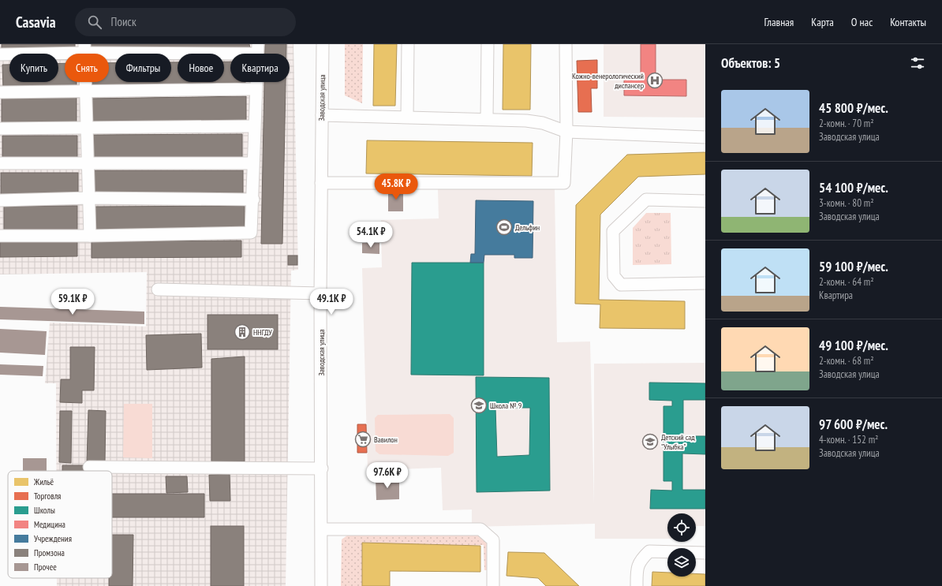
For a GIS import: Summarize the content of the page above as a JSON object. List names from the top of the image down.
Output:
{
  "streets": {
    "street": ["Заводская улица"]
  },
  "places": {
    "hospital": ["Кожно-венерологический диспансер"],
    "sports": ["Дельфин"],
    "building": ["ННГДУ"],
    "school or university": ["Школа № 9", "Детский сад \"Улыбка\""],
    "supermarket": ["Вавилон"]
  },
  "legend": [
    "Жильё",
    "Торговля",
    "Школы",
    "Медицина",
    "Учреждения",
    "Промзона",
    "Прочее"
  ],
  "page": {
    "header": "Casavia",
    "search": "Поиск",
    "nav": [
      "Главная",
      "Карта",
      "О нас",
      "Контакты"
    ],
    "heading": "Объектов: 5",
    "chip": [
      "Купить",
      "Снять",
      "Фильтры",
      "Новое",
      "Квартира"
    ],
    "list": [
      {
        "name": "45 800 ₽/мес.",
        "note": "2-комн. · 70 m² · Заводская улица"
      },
      {
        "name": "54 100 ₽/мес.",
        "note": "3-комн. · 80 m² · Заводская улица"
      },
      {
        "name": "59 100 ₽/мес.",
        "note": "2-комн. · 64 m² · Квартира"
      },
      {
        "name": "49 100 ₽/мес.",
        "note": "2-комн. · 68 m² · Заводская улица"
      },
      {
        "name": "97 600 ₽/мес.",
        "note": "4-комн. · 152 m² · Заводская улица"
      }
    ],
    "price": [
      "45.8K ₽",
      "54.1K ₽",
      "59.1K ₽",
      "49.1K ₽",
      "97.6K ₽"
    ]
  }
}
